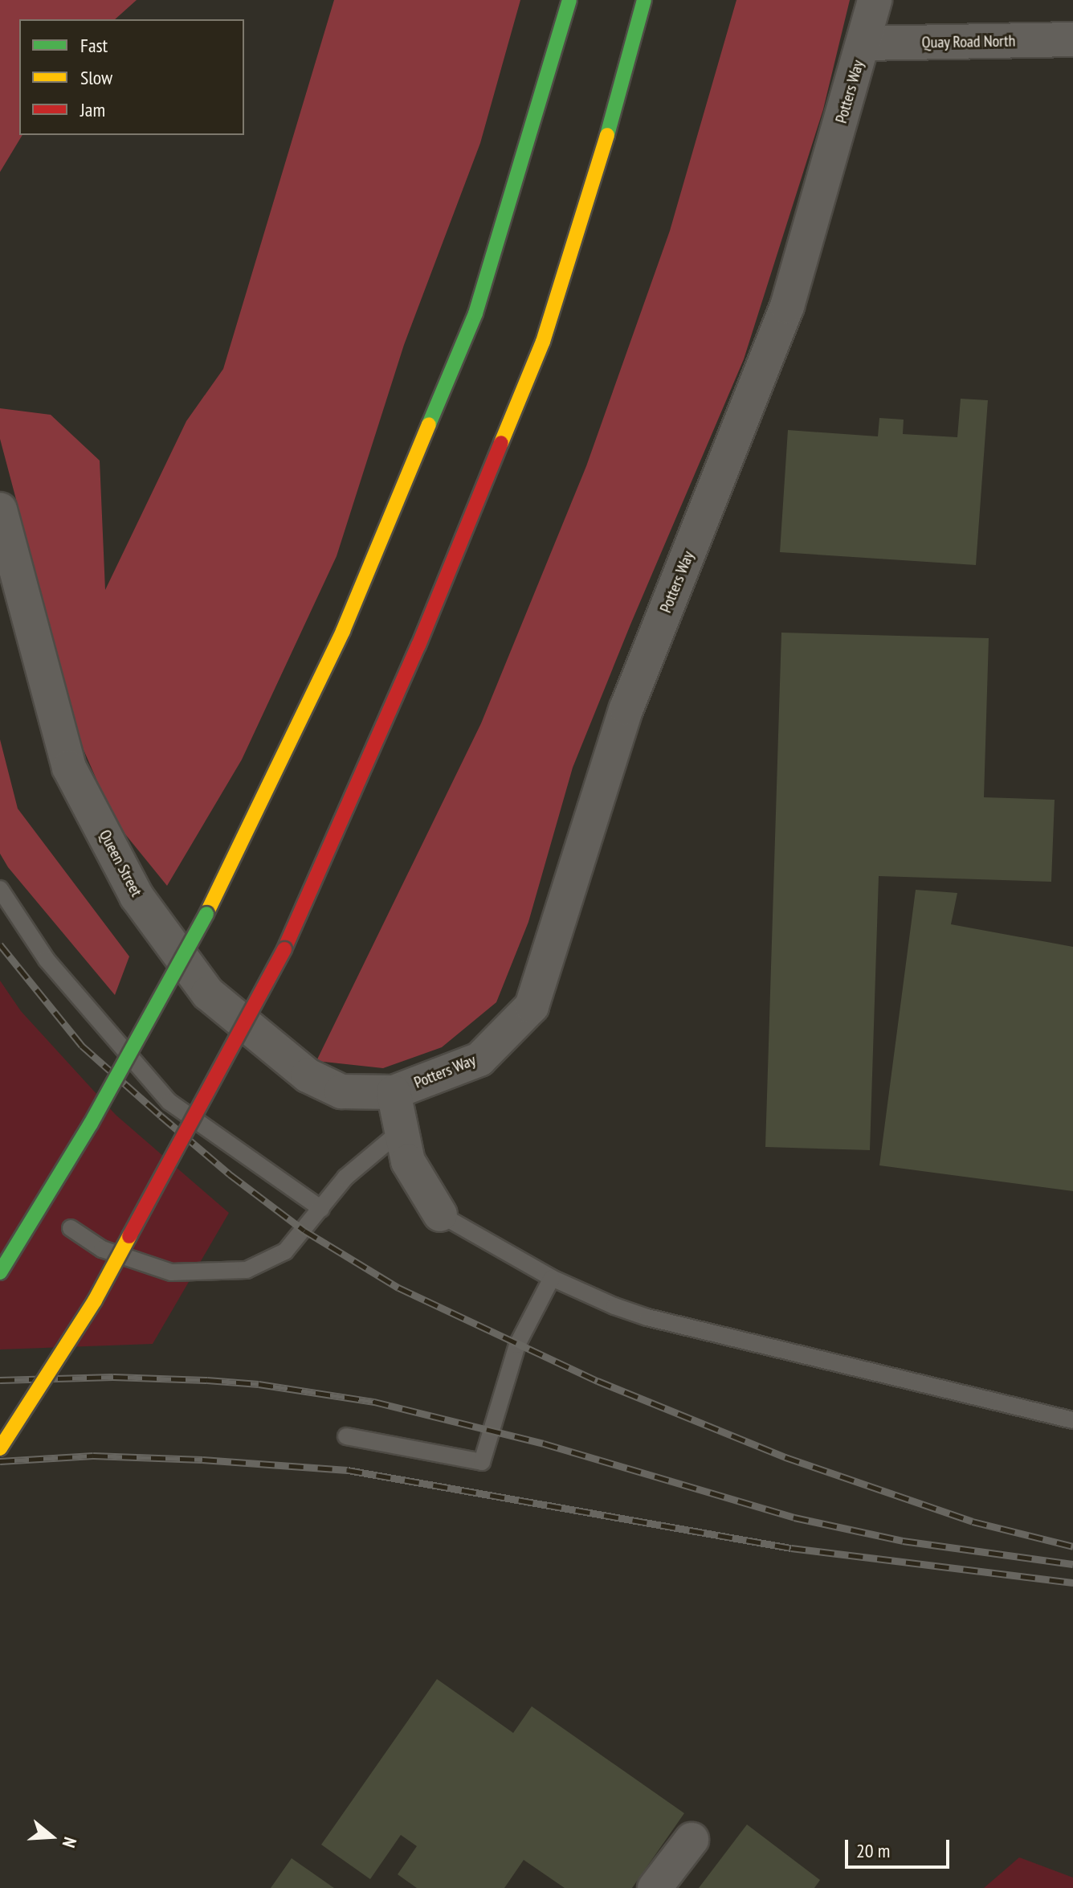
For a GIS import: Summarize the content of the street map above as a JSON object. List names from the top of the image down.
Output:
{
  "streets": {
    "street": ["Quay Road North", "Potters Way", "Queen Street"]
  },
  "crossings": [
    ["Quay Road North", "Potters Way"],
    ["Potters Way", "Queen Street"]
  ],
  "legend": ["Fast", "Slow", "Jam"],
  "scale_bar": "20 m",
  "north": "right"
}
